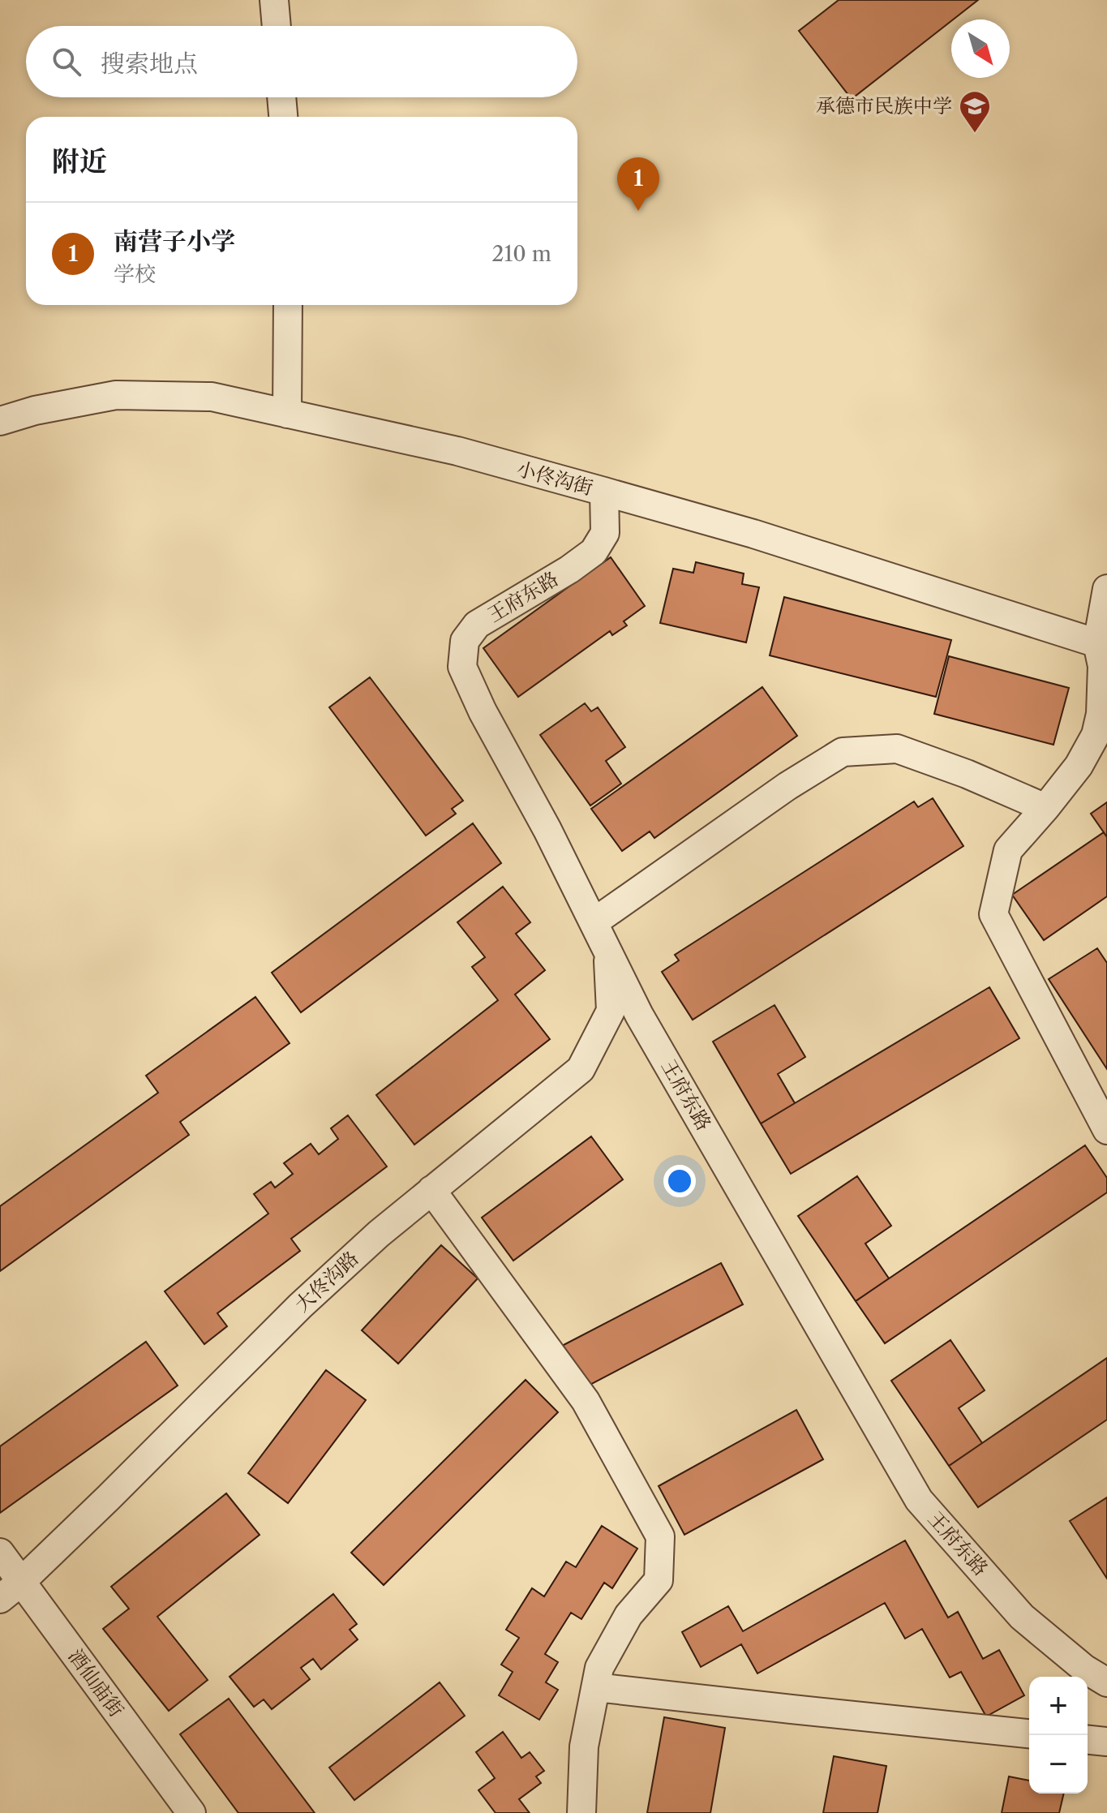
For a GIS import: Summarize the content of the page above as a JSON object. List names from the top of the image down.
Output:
{
  "streets": {
    "street": [
      "小佟沟街",
      "王府东路",
      "大佟沟路",
      "酒仙庙街"
    ]
  },
  "crossings": [
    ["小佟沟街", "王府东路"],
    ["王府东路", "大佟沟路"],
    ["大佟沟路", "酒仙庙街"]
  ],
  "places": {
    "school or university": ["承德市民族中学"]
  },
  "north": "bottom right",
  "page": {
    "search": "搜索地点",
    "heading": "附近",
    "pins": "1",
    "list": [
      {
        "mark": "1",
        "name": "南营子小学",
        "note": "学校",
        "value": "210 m"
      }
    ],
    "map_buttons": ["+", "−"]
  }
}
